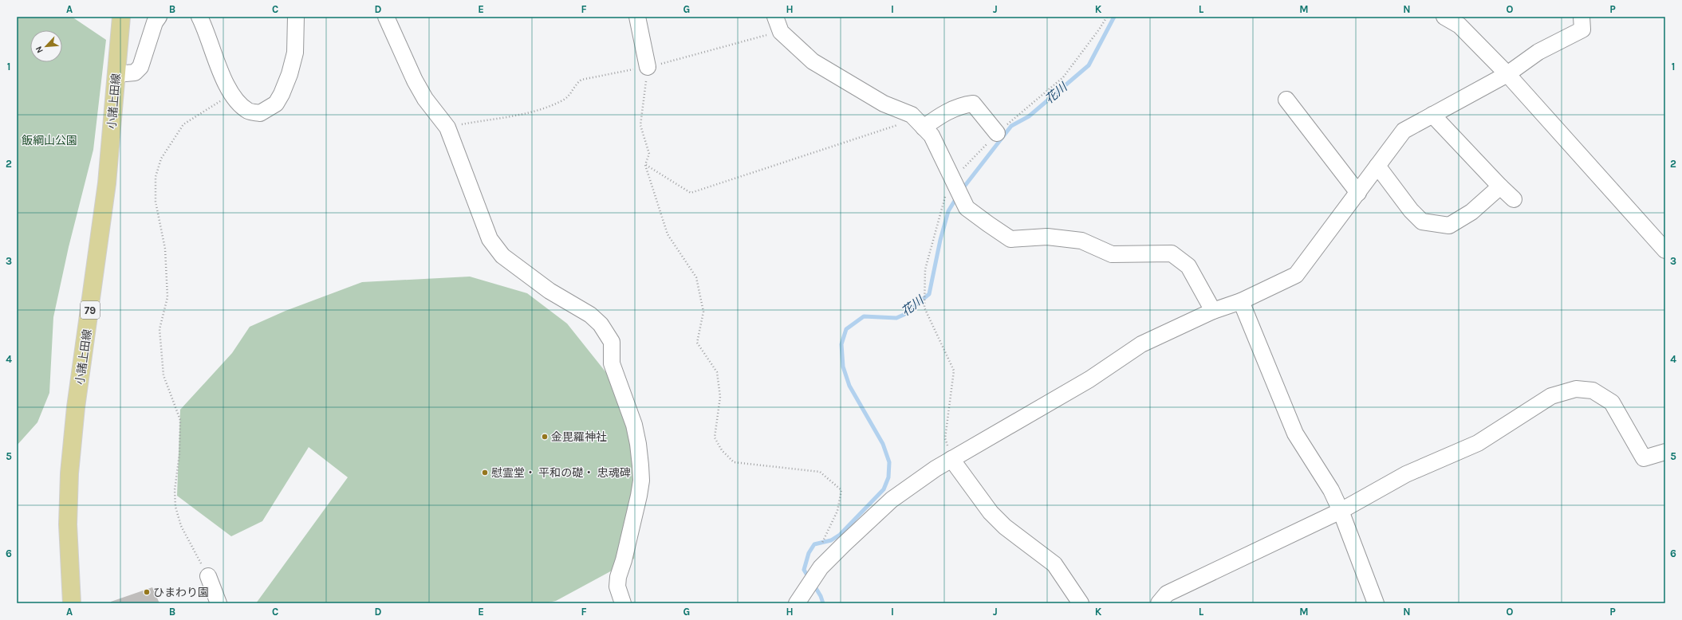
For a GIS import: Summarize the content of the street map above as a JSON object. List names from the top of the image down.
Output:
{
  "streets": {
    "main road": ["小諸上田線", "79"]
  },
  "water": ["花川"],
  "parks": ["飯綱山公園"],
  "places": ["金毘羅神社", "慰霊堂・ 平和の礎・ 忠魂碑", "ひまわり園"],
  "north": "bottom left",
  "grid": {
    "columns": [
      "A",
      "B",
      "C",
      "D",
      "E",
      "F",
      "G",
      "H",
      "I",
      "J",
      "K",
      "L",
      "M",
      "N",
      "O",
      "P"
    ],
    "rows": [
      "1",
      "2",
      "3",
      "4",
      "5",
      "6"
    ]
  }
}
